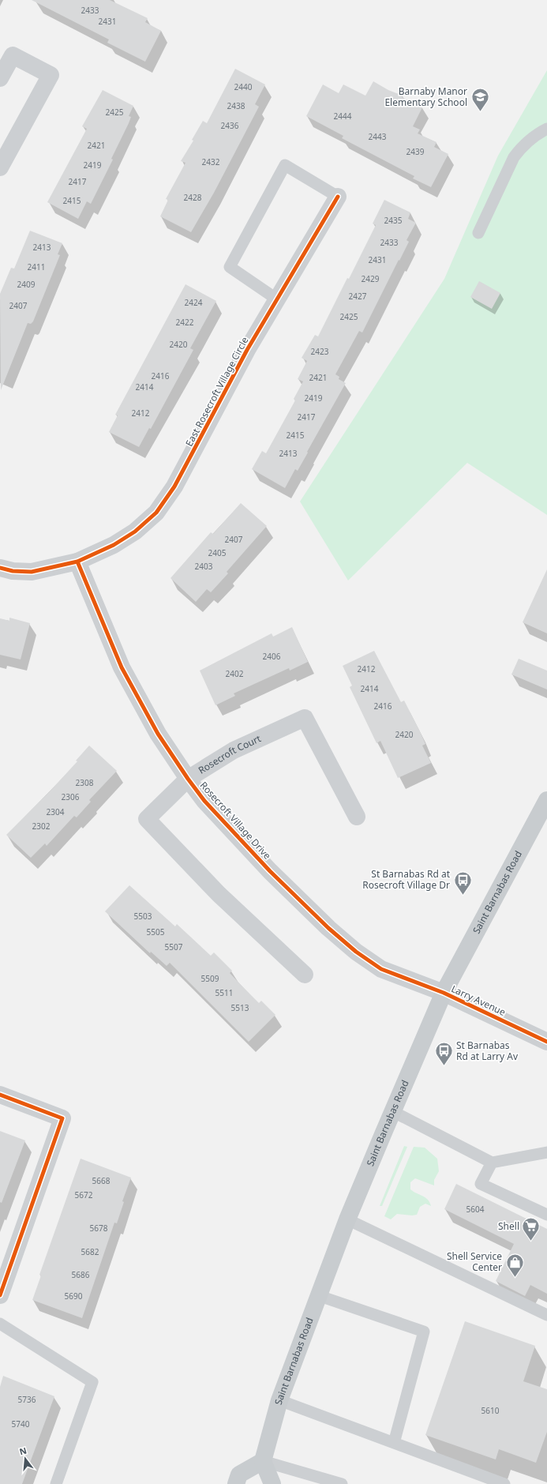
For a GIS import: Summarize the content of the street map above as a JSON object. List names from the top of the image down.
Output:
{
  "streets": {
    "main road": ["Saint Barnabas Road"],
    "street": [
      "East Rosecroft Village Circle",
      "Rosecroft Court",
      "Rosecroft Village Drive",
      "Larry Avenue"
    ]
  },
  "crossings": [
    ["East Rosecroft Village Circle", "Rosecroft Village Drive"],
    ["Rosecroft Court", "Rosecroft Village Drive"],
    ["Rosecroft Village Drive", "Larry Avenue"],
    ["Saint Barnabas Road", "Larry Avenue"]
  ],
  "places": {
    "school or university": ["Barnaby Manor Elementary School"],
    "bus stop": ["St Barnabas Rd at Rosecroft Village Dr", "St Barnabas Rd at Larry Av"],
    "supermarket": ["Shell"],
    "shop": ["Shell Service Center"]
  },
  "house_numbers": [
    "2433",
    "2431",
    "2440",
    "2438",
    "2425",
    "2444",
    "2436",
    "2443",
    "2421",
    "2439",
    "2432",
    "2419",
    "2417",
    "2428",
    "2415",
    "2435",
    "2433",
    "2413",
    "2431",
    "2411",
    "2429",
    "2409",
    "2427",
    "2424",
    "2407",
    "2425",
    "2422",
    "2420",
    "2423",
    "2416",
    "2421",
    "2414",
    "2419",
    "2412",
    "2417",
    "2415",
    "2413",
    "2407",
    "2405",
    "2403",
    "2406",
    "2412",
    "2402",
    "2414",
    "2416",
    "2420",
    "2308",
    "2306",
    "2304",
    "2302",
    "5503",
    "5505",
    "5507",
    "5509",
    "5511",
    "5513",
    "5668",
    "5672",
    "5604",
    "5678",
    "5682",
    "5686",
    "5690",
    "5736",
    "5610",
    "5740"
  ],
  "north": "top"
}
